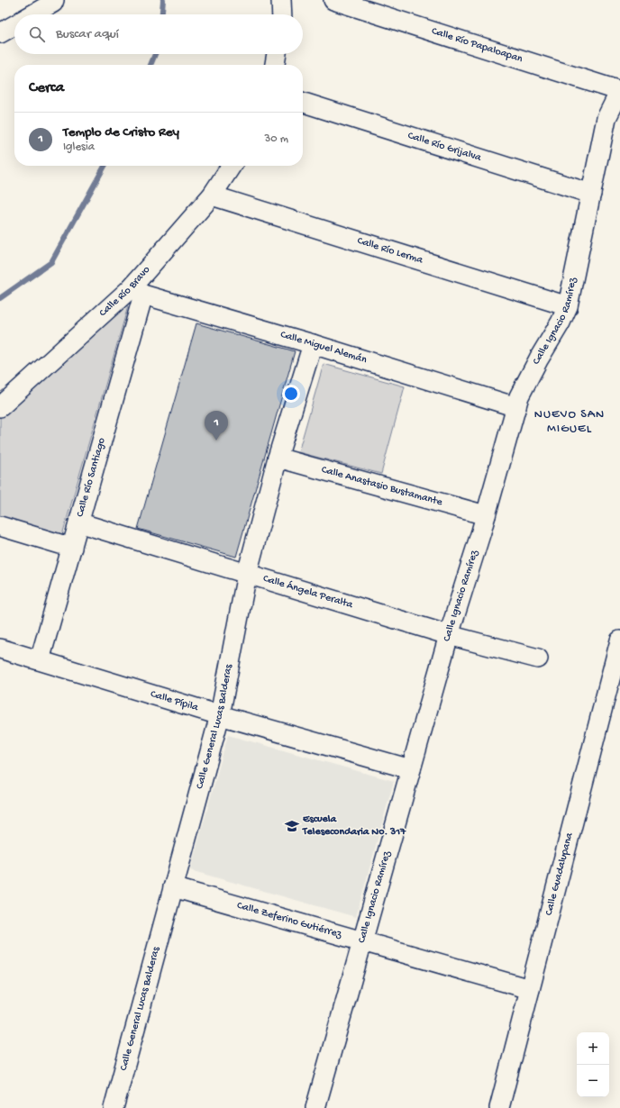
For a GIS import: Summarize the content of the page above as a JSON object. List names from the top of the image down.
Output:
{
  "streets": {
    "street": [
      "Calle Río Papaloapan",
      "Calle Río Grijalva",
      "Calle Río Lerma",
      "Calle Río Bravo",
      "Calle Ignacio Ramírez",
      "Calle Miguel Alemán",
      "Calle Río Santiago",
      "Calle Anastasio Bustamante",
      "Calle Ángela Peralta",
      "Calle Pípila",
      "Calle General Lucas Balderas",
      "Calle Guadalupana",
      "Calle Zeferino Gutiérrez"
    ]
  },
  "crossings": [
    ["Calle Río Papaloapan", "Calle Ignacio Ramírez"],
    ["Calle Río Grijalva", "Calle Ignacio Ramírez"],
    ["Calle Río Lerma", "Calle Río Bravo"],
    ["Calle Río Lerma", "Calle Ignacio Ramírez"],
    ["Calle Río Bravo", "Calle Miguel Alemán"],
    ["Calle Río Bravo", "Calle Río Santiago"],
    ["Calle Ignacio Ramírez", "Calle Miguel Alemán"],
    ["Calle Ignacio Ramírez", "Calle Anastasio Bustamante"],
    ["Calle Ignacio Ramírez", "Calle Ángela Peralta"],
    ["Calle Ignacio Ramírez", "Calle Pípila"],
    ["Calle Ignacio Ramírez", "Calle Zeferino Gutiérrez"],
    ["Calle Miguel Alemán", "Calle Río Santiago"],
    ["Calle Miguel Alemán", "Calle General Lucas Balderas"],
    ["Calle Río Santiago", "Calle Ángela Peralta"],
    ["Calle Río Santiago", "Calle Pípila"],
    ["Calle Anastasio Bustamante", "Calle General Lucas Balderas"],
    ["Calle Ángela Peralta", "Calle General Lucas Balderas"],
    ["Calle Pípila", "Calle General Lucas Balderas"],
    ["Calle General Lucas Balderas", "Calle Zeferino Gutiérrez"],
    ["Calle Guadalupana", "Calle Zeferino Gutiérrez"]
  ],
  "districts": ["NUEVO SAN MIGUEL"],
  "places": {
    "school or university": ["Escuela Telesecondaria No. 317"]
  },
  "page": {
    "search": "Buscar aquí",
    "heading": "Cerca",
    "list": [
      {
        "mark": "1",
        "name": "Templo de Cristo Rey",
        "note": "Iglesia",
        "value": "30 m"
      }
    ],
    "pins": "1",
    "map_buttons": ["+", "−"]
  }
}
